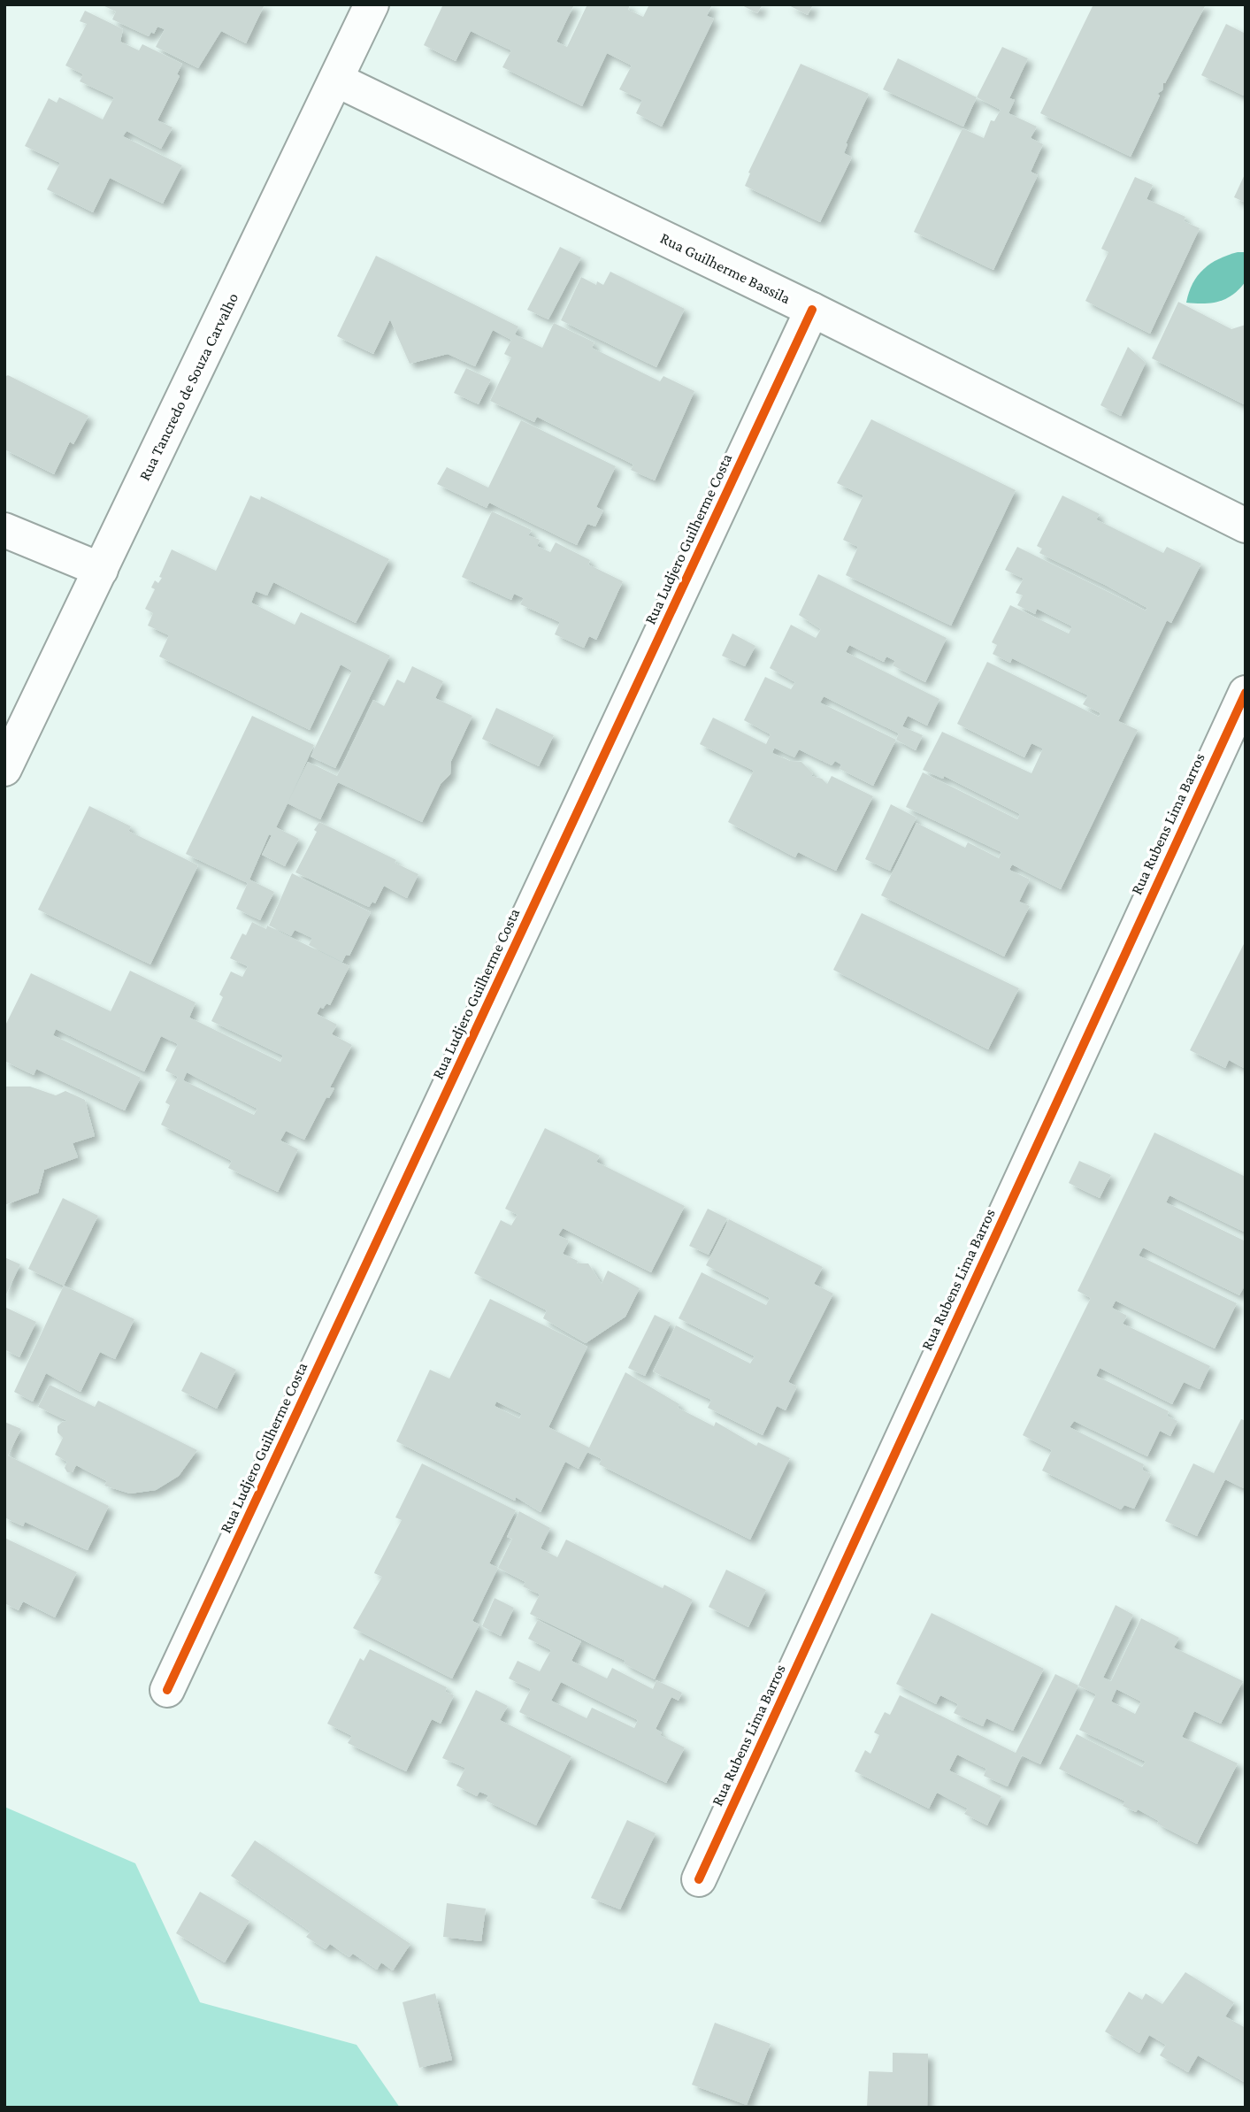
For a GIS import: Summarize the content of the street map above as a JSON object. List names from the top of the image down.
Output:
{
  "streets": {
    "street": [
      "Rua Guilherme Bassila",
      "Rua Tancredo de Souza Carvalho",
      "Rua Ludjero Guilherme Costa",
      "Rua Rubens Lima Barros"
    ]
  },
  "crossings": [
    ["Rua Guilherme Bassila", "Rua Tancredo de Souza Carvalho"],
    ["Rua Guilherme Bassila", "Rua Ludjero Guilherme Costa"]
  ]
}
